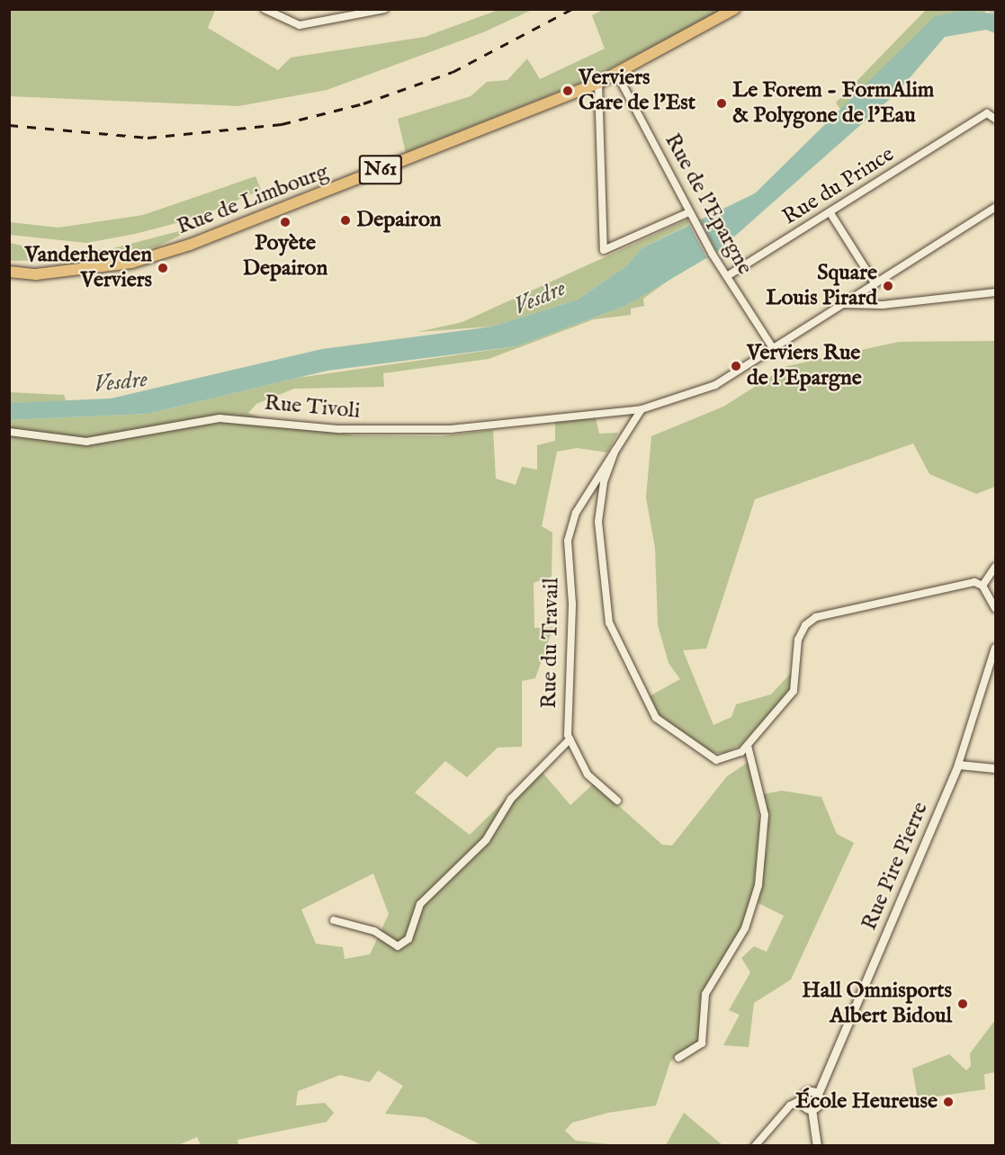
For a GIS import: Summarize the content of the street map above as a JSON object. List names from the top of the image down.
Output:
{
  "streets": {
    "main road": ["N61", "Rue de Limbourg"],
    "street": [
      "Rue du Prince",
      "Rue de l'Epargne",
      "Rue Tivoli",
      "Rue du Travail",
      "Rue Pire Pierre"
    ]
  },
  "crossings": [
    ["Rue du Prince", "Rue de l'Epargne"],
    ["Rue de Limbourg", "Rue de l'Epargne"],
    ["Rue de l'Epargne", "Rue Tivoli"]
  ],
  "water": ["Vesdre"],
  "places": [
    "Verviers Gare de l'Est",
    "Le Forem - FormAlim & Polygone de l'Eau",
    "Depairon",
    "Poyète Depairon",
    "Vanderheyden Verviers",
    "Square Louis Pirard",
    "Verviers Rue de l'Epargne",
    "Hall Omnisports Albert Bidoul",
    "École Heureuse"
  ]
}
